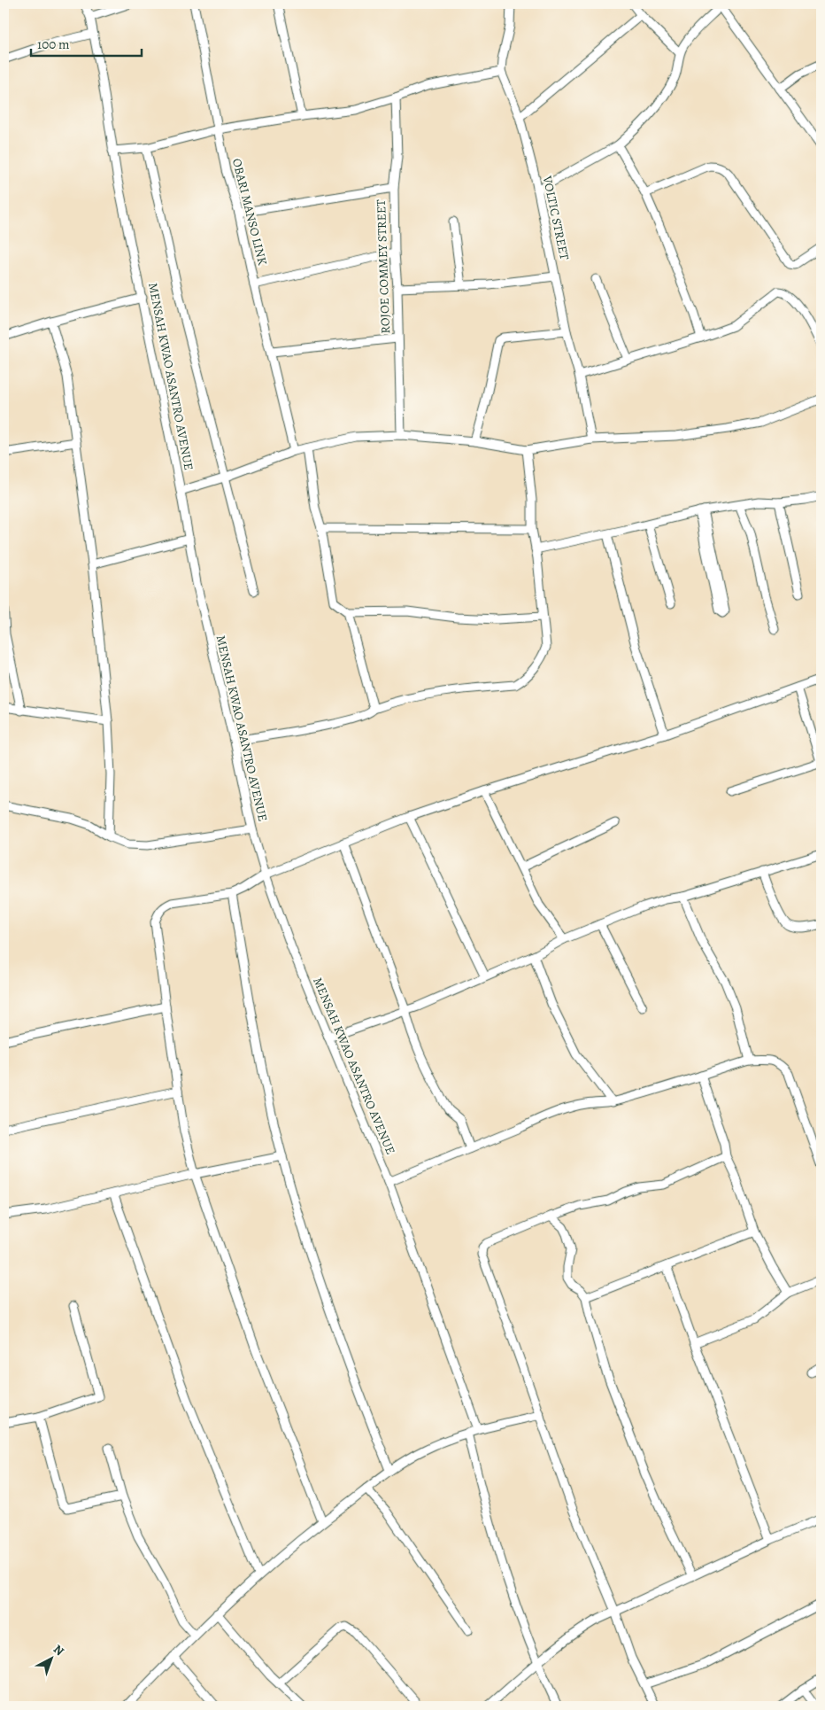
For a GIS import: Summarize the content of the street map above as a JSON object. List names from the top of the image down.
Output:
{
  "streets": {
    "street": [
      "OBARI MANSO LINK",
      "VOLTIC STREET",
      "ROJOE COMMEY STREET",
      "MENSAH KWAO ASANTRO AVENUE"
    ]
  },
  "scale_bar": "100 m",
  "north": "top right"
}
